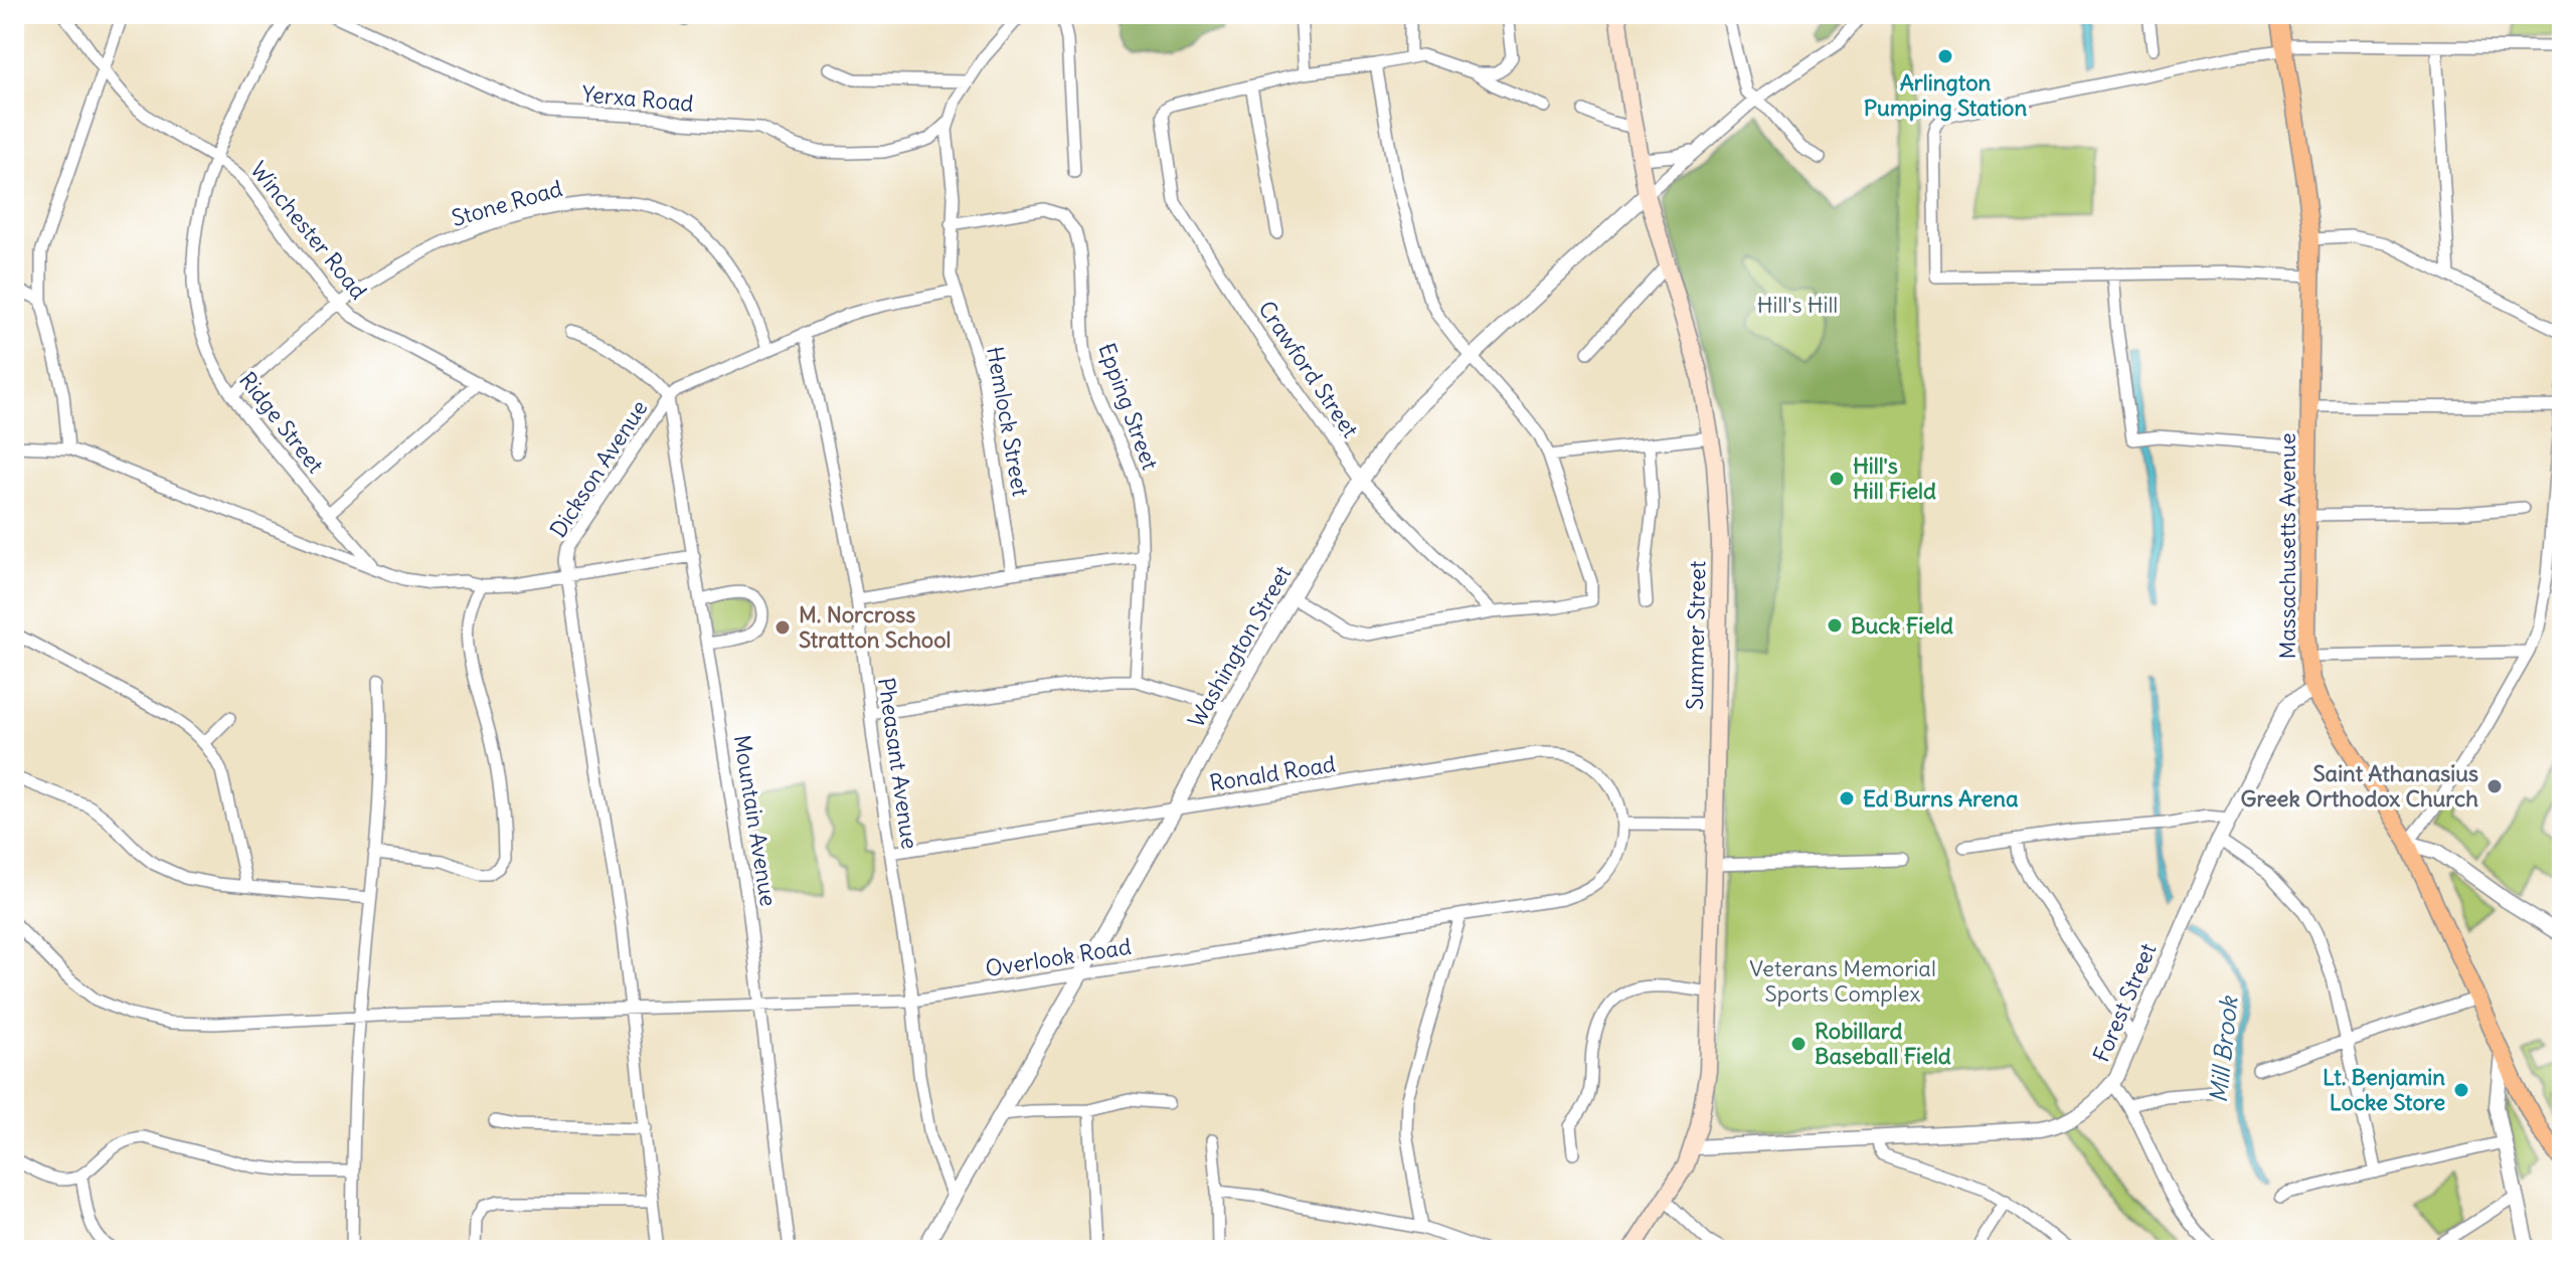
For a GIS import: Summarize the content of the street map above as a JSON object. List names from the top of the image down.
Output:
{
  "streets": {
    "main road": ["Massachusetts Avenue", "Summer Street"],
    "street": [
      "Yerxa Road",
      "Stone Road",
      "Winchester Road",
      "Crawford Street",
      "Epping Street",
      "Hemlock Street",
      "Ridge Street",
      "Dickson Avenue",
      "Washington Street",
      "Pheasant Avenue",
      "Ronald Road",
      "Mountain Avenue",
      "Overlook Road",
      "Forest Street"
    ]
  },
  "crossings": [
    ["Yerxa Road", "Hemlock Street"],
    ["Stone Road", "Winchester Road"],
    ["Stone Road", "Ridge Street"],
    ["Stone Road", "Dickson Avenue"],
    ["Winchester Road", "Ridge Street"],
    ["Crawford Street", "Washington Street"],
    ["Epping Street", "Hemlock Street"],
    ["Hemlock Street", "Dickson Avenue"],
    ["Dickson Avenue", "Pheasant Avenue"],
    ["Dickson Avenue", "Mountain Avenue"],
    ["Dickson Avenue", "Overlook Road"],
    ["Massachusetts Avenue", "Forest Street"],
    ["Summer Street", "Washington Street"],
    ["Summer Street", "Forest Street"],
    ["Washington Street", "Pheasant Avenue"],
    ["Washington Street", "Ronald Road"],
    ["Washington Street", "Overlook Road"],
    ["Pheasant Avenue", "Ronald Road"],
    ["Pheasant Avenue", "Overlook Road"],
    ["Ronald Road", "Overlook Road"],
    ["Mountain Avenue", "Overlook Road"]
  ],
  "water": ["Mill Brook"],
  "parks": ["Hill's Hill", "Veterans Memorial Sports Complex"],
  "places": [
    "Arlington Pumping Station",
    "Hill's Hill Field",
    "Buck Field",
    "M. Norcross Stratton School",
    "Saint Athanasius Greek Orthodox Church",
    "Ed Burns Arena",
    "Robillard Baseball Field",
    "Lt. Benjamin Locke Store"
  ]
}
